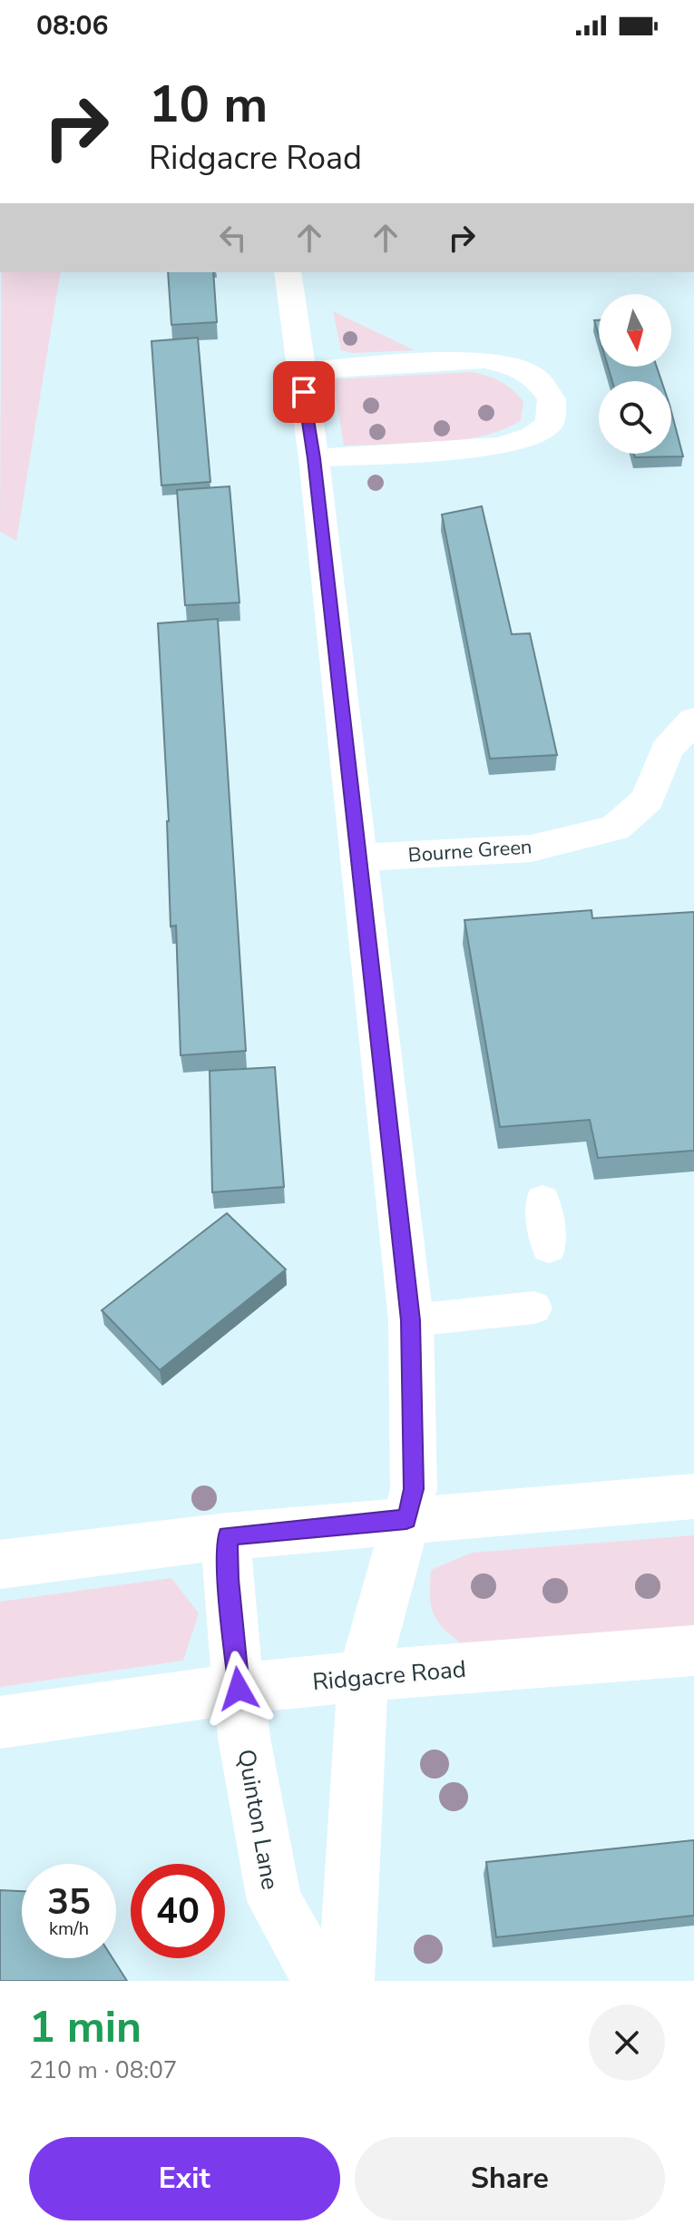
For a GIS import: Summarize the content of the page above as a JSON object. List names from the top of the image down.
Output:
{
  "streets": {
    "street": ["Bourne Green", "Ridgacre Road", "Quinton Lane"]
  },
  "crossings": [
    ["Ridgacre Road", "Quinton Lane"]
  ],
  "north": "bottom",
  "page": {
    "status": "08:06",
    "turn": ["10 m", "Ridgacre Road"],
    "speed": "35 km/h",
    "limit": "40",
    "heading": ["1 min", "210 m · 08:07"],
    "buttons": ["Exit", "Share"]
  }
}
